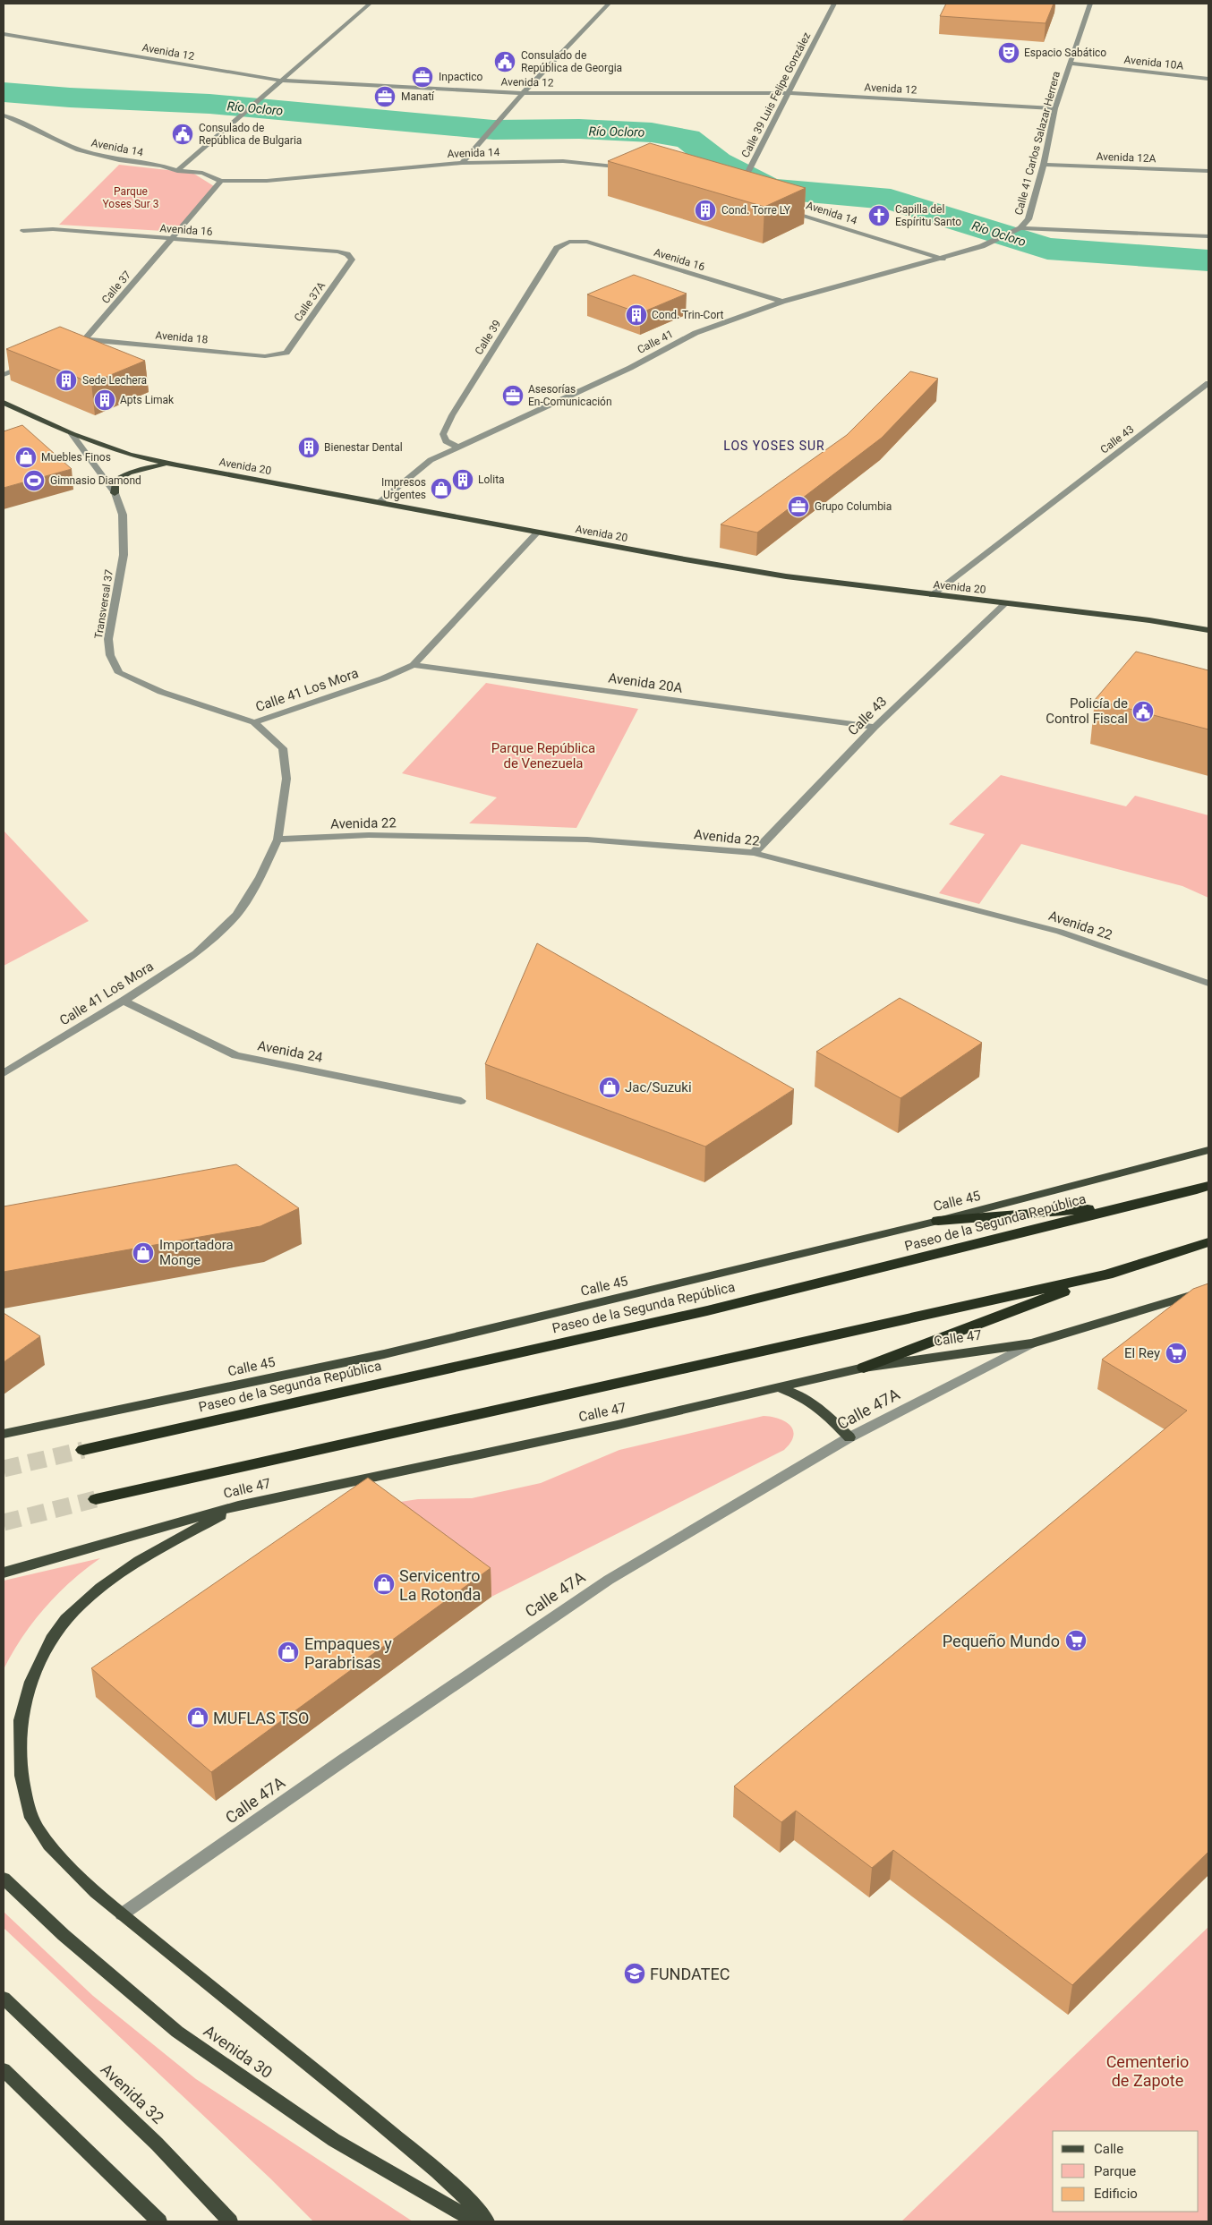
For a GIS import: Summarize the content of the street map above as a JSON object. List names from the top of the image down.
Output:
{
  "streets": {
    "highway": ["Paseo de la Segunda República"],
    "main road": [
      "Avenida 20",
      "Calle 45",
      "Calle 47",
      "Avenida 30",
      "Avenida 32"
    ],
    "street": [
      "Avenida 12",
      "Avenida 10A",
      "Calle 39 Luis Felipe González",
      "Calle 41 Carlos Salazar Herrera",
      "Avenida 14",
      "Avenida 12A",
      "Avenida 16",
      "Calle 37",
      "Calle 37A",
      "Avenida 18",
      "Calle 39",
      "Calle 41",
      "Calle 43",
      "Transversal 37",
      "Avenida 20A",
      "Calle 41 Los Mora",
      "Avenida 22",
      "Avenida 24",
      "Calle 47A"
    ]
  },
  "crossings": [
    ["Avenida 12", "Calle 39 Luis Felipe González"],
    ["Avenida 12", "Calle 41 Carlos Salazar Herrera"],
    ["Avenida 10A", "Calle 41 Carlos Salazar Herrera"],
    ["Calle 41 Carlos Salazar Herrera", "Avenida 12A"],
    ["Calle 41 Carlos Salazar Herrera", "Calle 41"],
    ["Avenida 14", "Calle 37"],
    ["Avenida 14", "Calle 41"],
    ["Avenida 16", "Calle 37"],
    ["Avenida 16", "Calle 37A"],
    ["Avenida 16", "Calle 39"],
    ["Avenida 16", "Calle 41"],
    ["Calle 37", "Avenida 18"],
    ["Calle 37A", "Avenida 18"],
    ["Calle 39", "Calle 41"],
    ["Calle 41", "Avenida 20"],
    ["Calle 43", "Avenida 20"],
    ["Calle 43", "Avenida 20A"],
    ["Calle 43", "Avenida 22"],
    ["Avenida 20", "Transversal 37"],
    ["Avenida 20", "Calle 41 Los Mora"],
    ["Transversal 37", "Calle 41 Los Mora"],
    ["Avenida 20A", "Calle 41 Los Mora"],
    ["Calle 41 Los Mora", "Avenida 22"],
    ["Calle 41 Los Mora", "Avenida 24"],
    ["Calle 47", "Calle 47A"]
  ],
  "districts": ["LOS YOSES SUR"],
  "water": ["Río Ocloro"],
  "parks": ["Parque Yoses Sur 3", "Parque República de Venezuela", "Cementerio de Zapote"],
  "places": {
    "theatre": ["Espacio Sabático"],
    "public building": ["Consulado de República de Georgia", "Consulado de República de Bulgaria", "Policía de Control Fiscal"],
    "office": [
      "Inpactico",
      "Manatí",
      "Asesorías En-Comunicación",
      "Grupo Columbia"
    ],
    "building": [
      "Cond. Torre LY",
      "Cond. Trin-Cort",
      "Sede Lechera",
      "Apts Limak",
      "Bienestar Dental",
      "Lolita"
    ],
    "church": ["Capilla del Espíritu Santo"],
    "shop": [
      "Muebles Finos",
      "Impresos Urgentes",
      "Jac/Suzuki",
      "Importadora Monge",
      "Servicentro La Rotonda",
      "Empaques y Parabrisas",
      "MUFLAS TSO"
    ],
    "sports": ["Gimnasio Diamond"],
    "supermarket": ["El Rey", "Pequeño Mundo"],
    "school or university": ["FUNDATEC"]
  },
  "legend": ["Calle", "Parque", "Edificio"]
}
